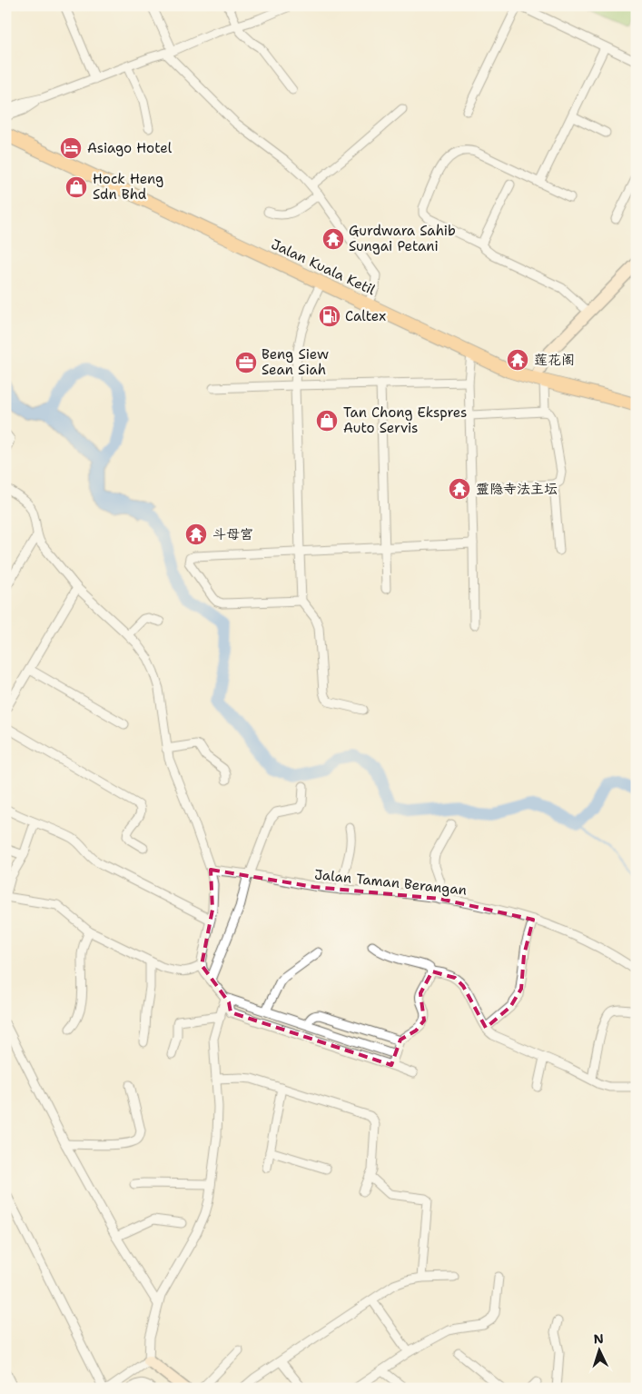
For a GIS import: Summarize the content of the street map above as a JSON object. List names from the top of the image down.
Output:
{
  "streets": {
    "main road": ["Jalan Kuala Ketil"],
    "street": ["Jalan Taman Berangan"]
  },
  "places": {
    "hotel": ["Asiago Hotel"],
    "shop": ["Hock Heng Sdn Bhd", "Tan Chong Ekspres Auto Servis"],
    "temple": [
      "Gurdwara Sahib Sungai Petani",
      "莲花阁",
      "靈隐寺法主坛",
      "斗母宫"
    ],
    "fuel station": ["Caltex"],
    "office": ["Beng Siew Sean Siah"]
  },
  "north": "top"
}
